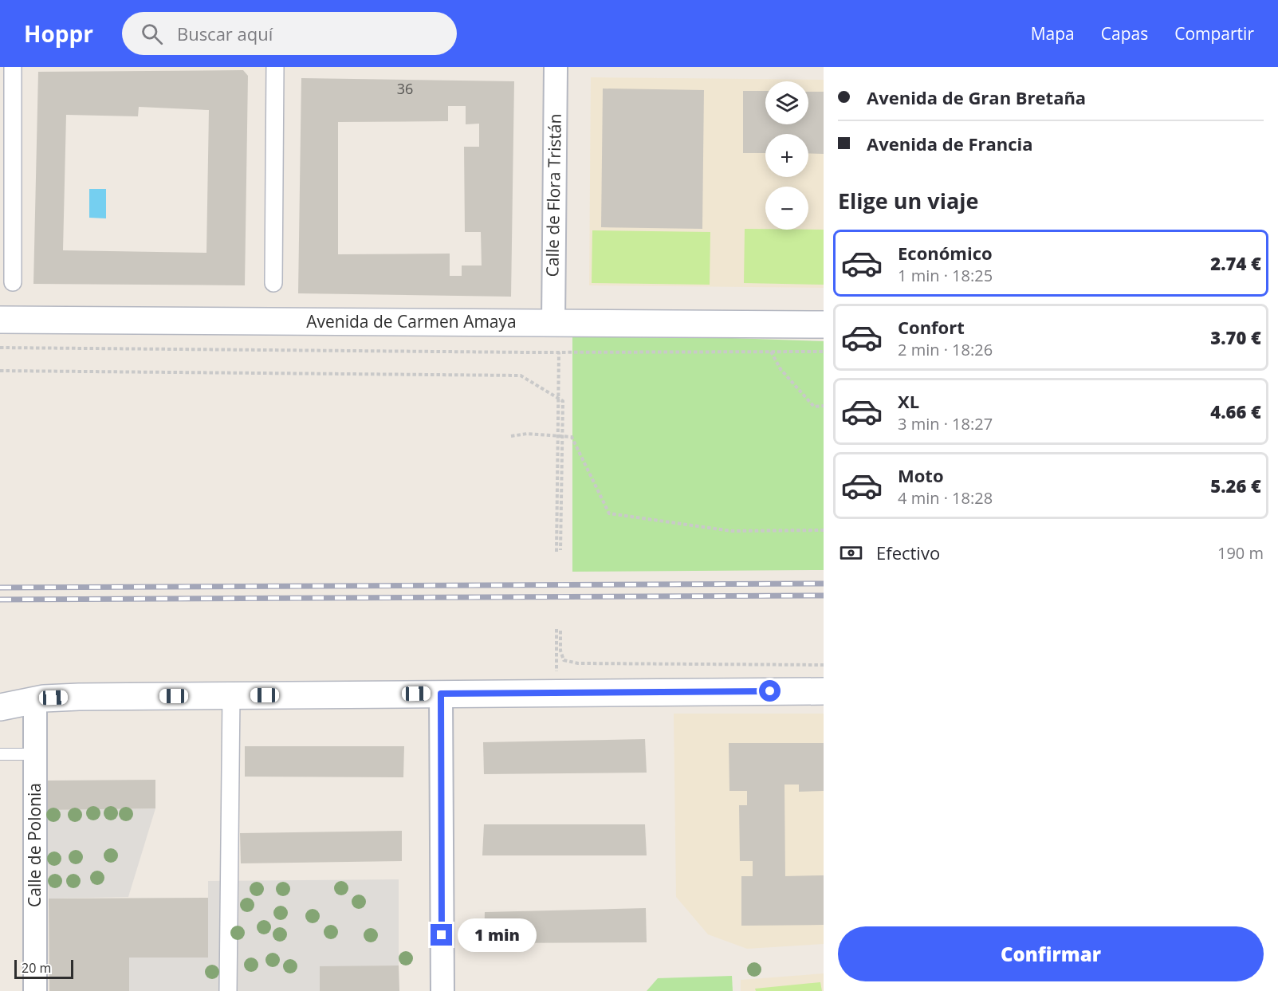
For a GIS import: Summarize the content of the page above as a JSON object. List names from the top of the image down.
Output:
{
  "streets": {
    "street": ["Calle de Flora Tristán", "Avenida de Carmen Amaya", "Calle de Polonia"]
  },
  "crossings": [
    ["Calle de Flora Tristán", "Avenida de Carmen Amaya"]
  ],
  "house_numbers": ["36"],
  "scale_bar": "20 m",
  "page": {
    "header": "Hoppr",
    "search": "Buscar aquí",
    "nav": ["Mapa", "Capas", "Compartir"],
    "banner": ["Avenida de Gran Bretaña", "Avenida de Francia"],
    "map_buttons": ["+", "−"],
    "heading": "Elige un viaje",
    "list": [
      {
        "name": "Económico",
        "note": "1 min · 18:25",
        "value": "2.74 €"
      },
      {
        "name": "Confort",
        "note": "2 min · 18:26",
        "value": "3.70 €"
      },
      {
        "name": "XL",
        "note": "3 min · 18:27",
        "value": "4.66 €"
      },
      {
        "name": "Moto",
        "note": "4 min · 18:28",
        "value": "5.26 €"
      }
    ],
    "pay": ["Efectivo", "190 m"],
    "buttons": "Confirmar",
    "bubble": "1 min",
    "scale": "20 m"
  }
}
